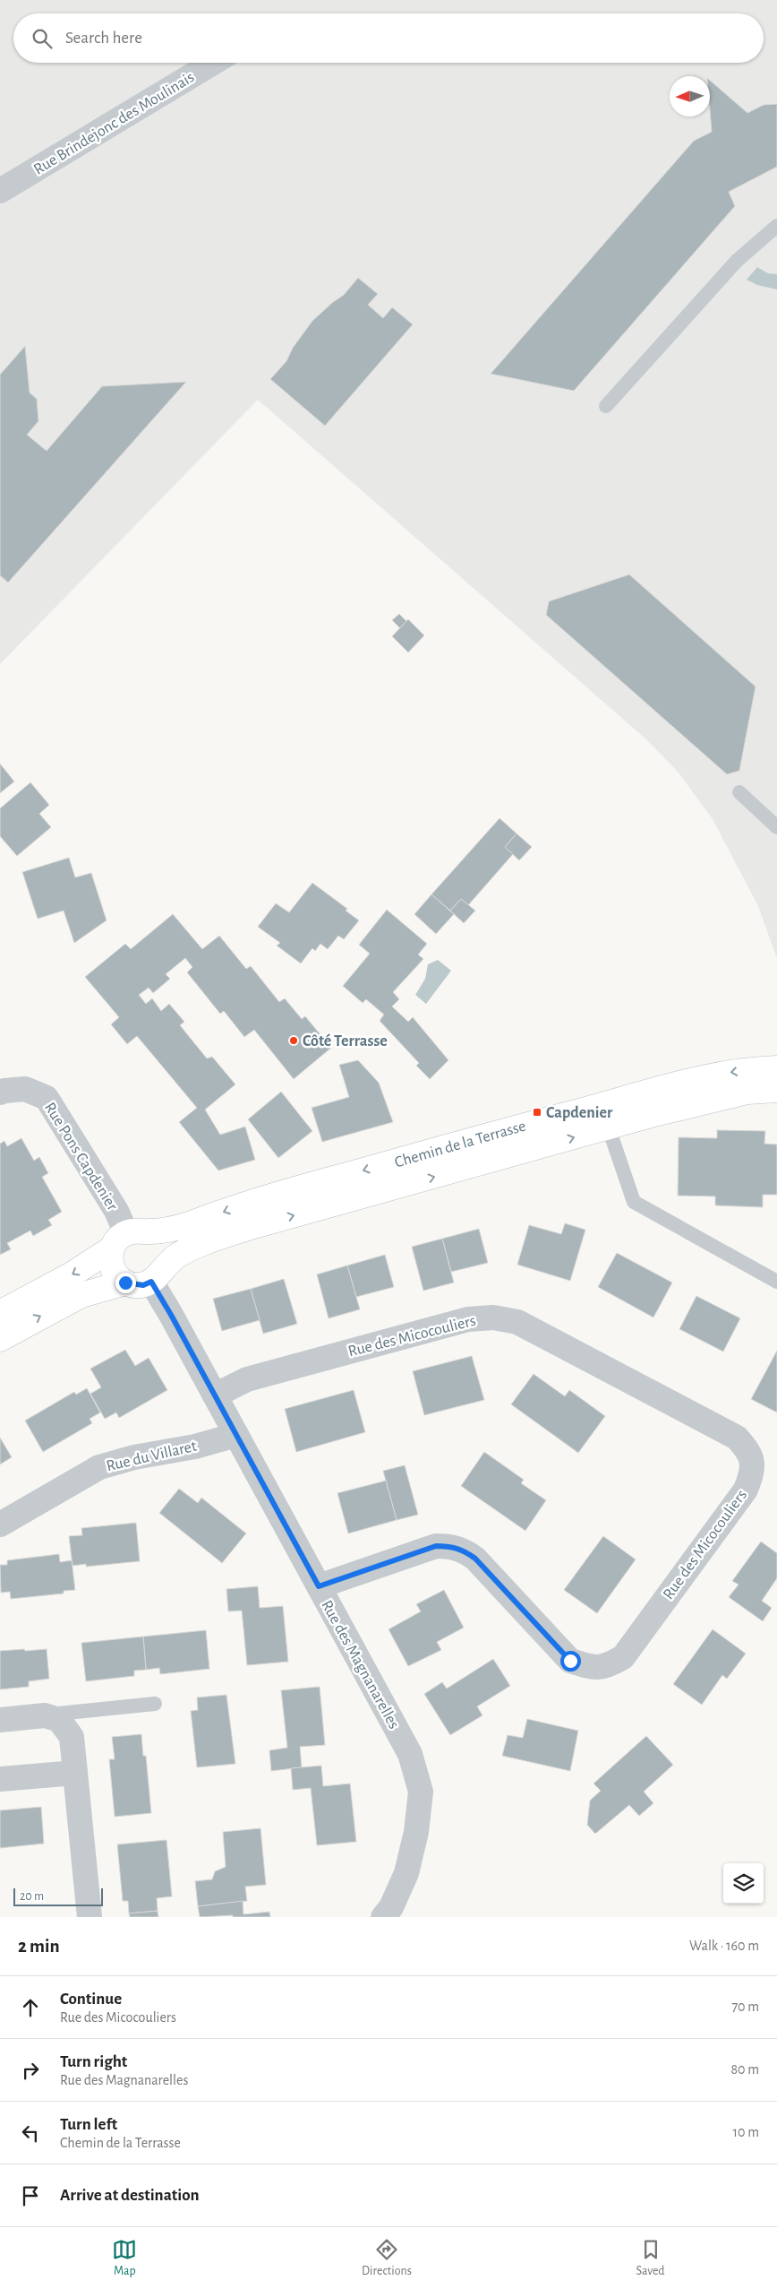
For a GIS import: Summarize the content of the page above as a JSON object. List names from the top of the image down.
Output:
{
  "streets": {
    "street": [
      "Rue Brindejonc des Moulinais",
      "Chemin de la Terrasse",
      "Rue Pons Capdenier",
      "Rue des Micocouliers",
      "Rue du Villaret",
      "Rue des Magnanarelles"
    ]
  },
  "crossings": [
    ["Chemin de la Terrasse", "Rue Pons Capdenier"],
    ["Chemin de la Terrasse", "Rue des Magnanarelles"],
    ["Rue Pons Capdenier", "Rue des Magnanarelles"],
    ["Rue des Micocouliers", "Rue des Magnanarelles"],
    ["Rue du Villaret", "Rue des Magnanarelles"]
  ],
  "places": {
    "other": ["Côté Terrasse"],
    "transit": ["Capdenier"]
  },
  "scale_bar": "20 m",
  "north": "left",
  "page": {
    "search": "Search here",
    "scale": "20 m",
    "heading": ["2 min", "Walk · 160 m"],
    "list": [
      ["Continue", "Rue des Micocouliers", "70 m"],
      ["Turn right", "Rue des Magnanarelles", "80 m"],
      ["Turn left", "Chemin de la Terrasse", "10 m"],
      "Arrive at destination"
    ],
    "nav": ["Map", "Directions", "Saved"]
  }
}
